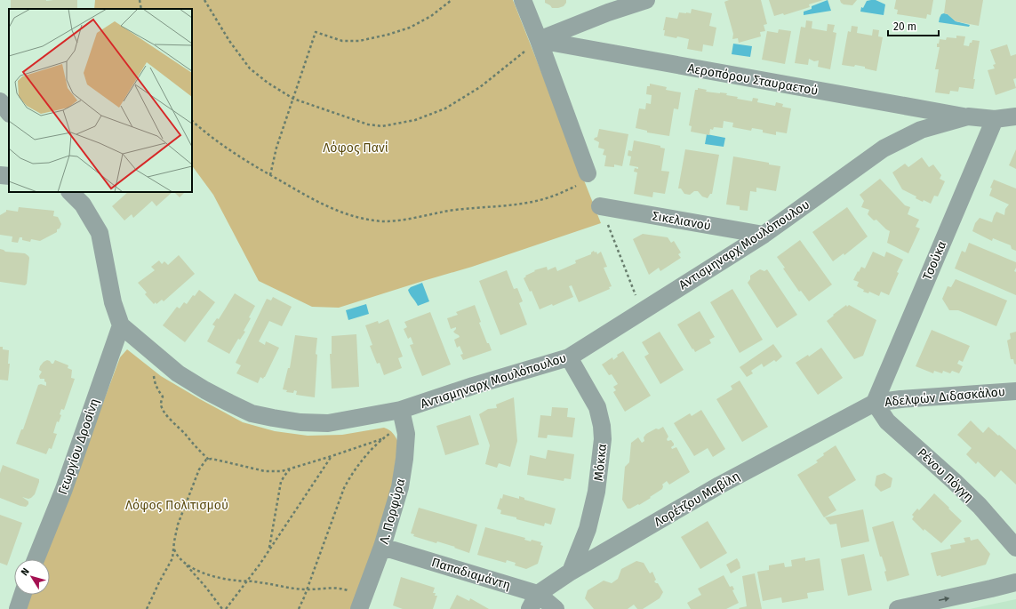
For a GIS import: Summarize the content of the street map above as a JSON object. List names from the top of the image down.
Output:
{
  "streets": {
    "street": [
      "Αεροπόρου Σταυραετού",
      "Σικελιανού",
      "Αντισμηναρχ Μουλόπουλου",
      "Τσούκα",
      "Αδελφών Διδασκάλου",
      "Γεωργίου Δροσίνη",
      "Μόκκα",
      "Ρένου Πόγγη",
      "Λορέτζου Μαβίλη",
      "Λ. Πορφύρα",
      "Παπαδιαμάντη"
    ]
  },
  "crossings": [
    ["Αεροπόρου Σταυραετού", "Αντισμηναρχ Μουλόπουλου"],
    ["Σικελιανού", "Αντισμηναρχ Μουλόπουλου"],
    ["Αντισμηναρχ Μουλόπουλου", "Τσούκα"],
    ["Αντισμηναρχ Μουλόπουλου", "Γεωργίου Δροσίνη"],
    ["Αντισμηναρχ Μουλόπουλου", "Μόκκα"],
    ["Αντισμηναρχ Μουλόπουλου", "Λ. Πορφύρα"],
    ["Τσούκα", "Αδελφών Διδασκάλου"],
    ["Τσούκα", "Ρένου Πόγγη"],
    ["Τσούκα", "Λορέτζου Μαβίλη"],
    ["Αδελφών Διδασκάλου", "Ρένου Πόγγη"],
    ["Αδελφών Διδασκάλου", "Λορέτζου Μαβίλη"],
    ["Μόκκα", "Λορέτζου Μαβίλη"],
    ["Ρένου Πόγγη", "Λορέτζου Μαβίλη"],
    ["Λορέτζου Μαβίλη", "Παπαδιαμάντη"],
    ["Λ. Πορφύρα", "Παπαδιαμάντη"]
  ],
  "parks": ["Λόφος Πανί", "Λόφος Πολιτισμού"],
  "scale_bar": "20 m",
  "north": "top left"
}
